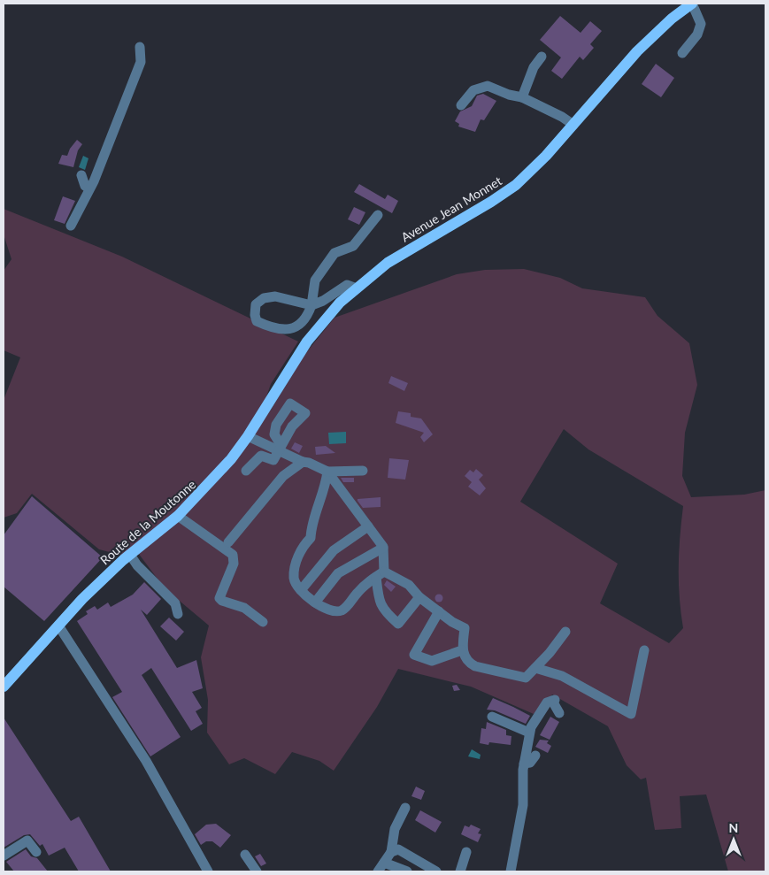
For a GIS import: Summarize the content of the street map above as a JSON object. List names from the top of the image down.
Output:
{
  "streets": {
    "main road": ["Avenue Jean Monnet", "Route de la Moutonne"]
  },
  "crossings": [
    ["Avenue Jean Monnet", "Route de la Moutonne"]
  ],
  "north": "top"
}
